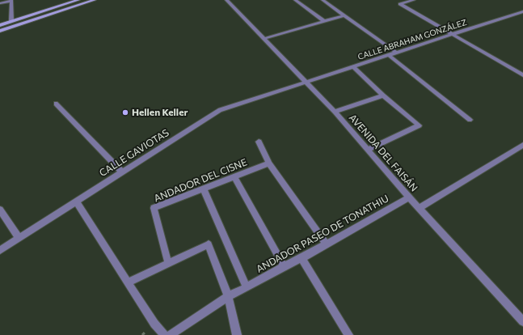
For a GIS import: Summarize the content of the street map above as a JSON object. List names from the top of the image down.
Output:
{
  "streets": {
    "street": [
      "CALLE ABRAHAM GONZÁLEZ",
      "CALLE GAVIOTAS",
      "AVENIDA DEL FAISÁN",
      "ANDADOR DEL CISNE",
      "ANDADOR PASEO DE TONATHIU"
    ]
  },
  "crossings": [
    ["CALLE ABRAHAM GONZÁLEZ", "CALLE GAVIOTAS"],
    ["CALLE ABRAHAM GONZÁLEZ", "AVENIDA DEL FAISÁN"],
    ["CALLE GAVIOTAS", "AVENIDA DEL FAISÁN"],
    ["AVENIDA DEL FAISÁN", "ANDADOR PASEO DE TONATHIU"]
  ],
  "places": ["Hellen Keller"]
}
